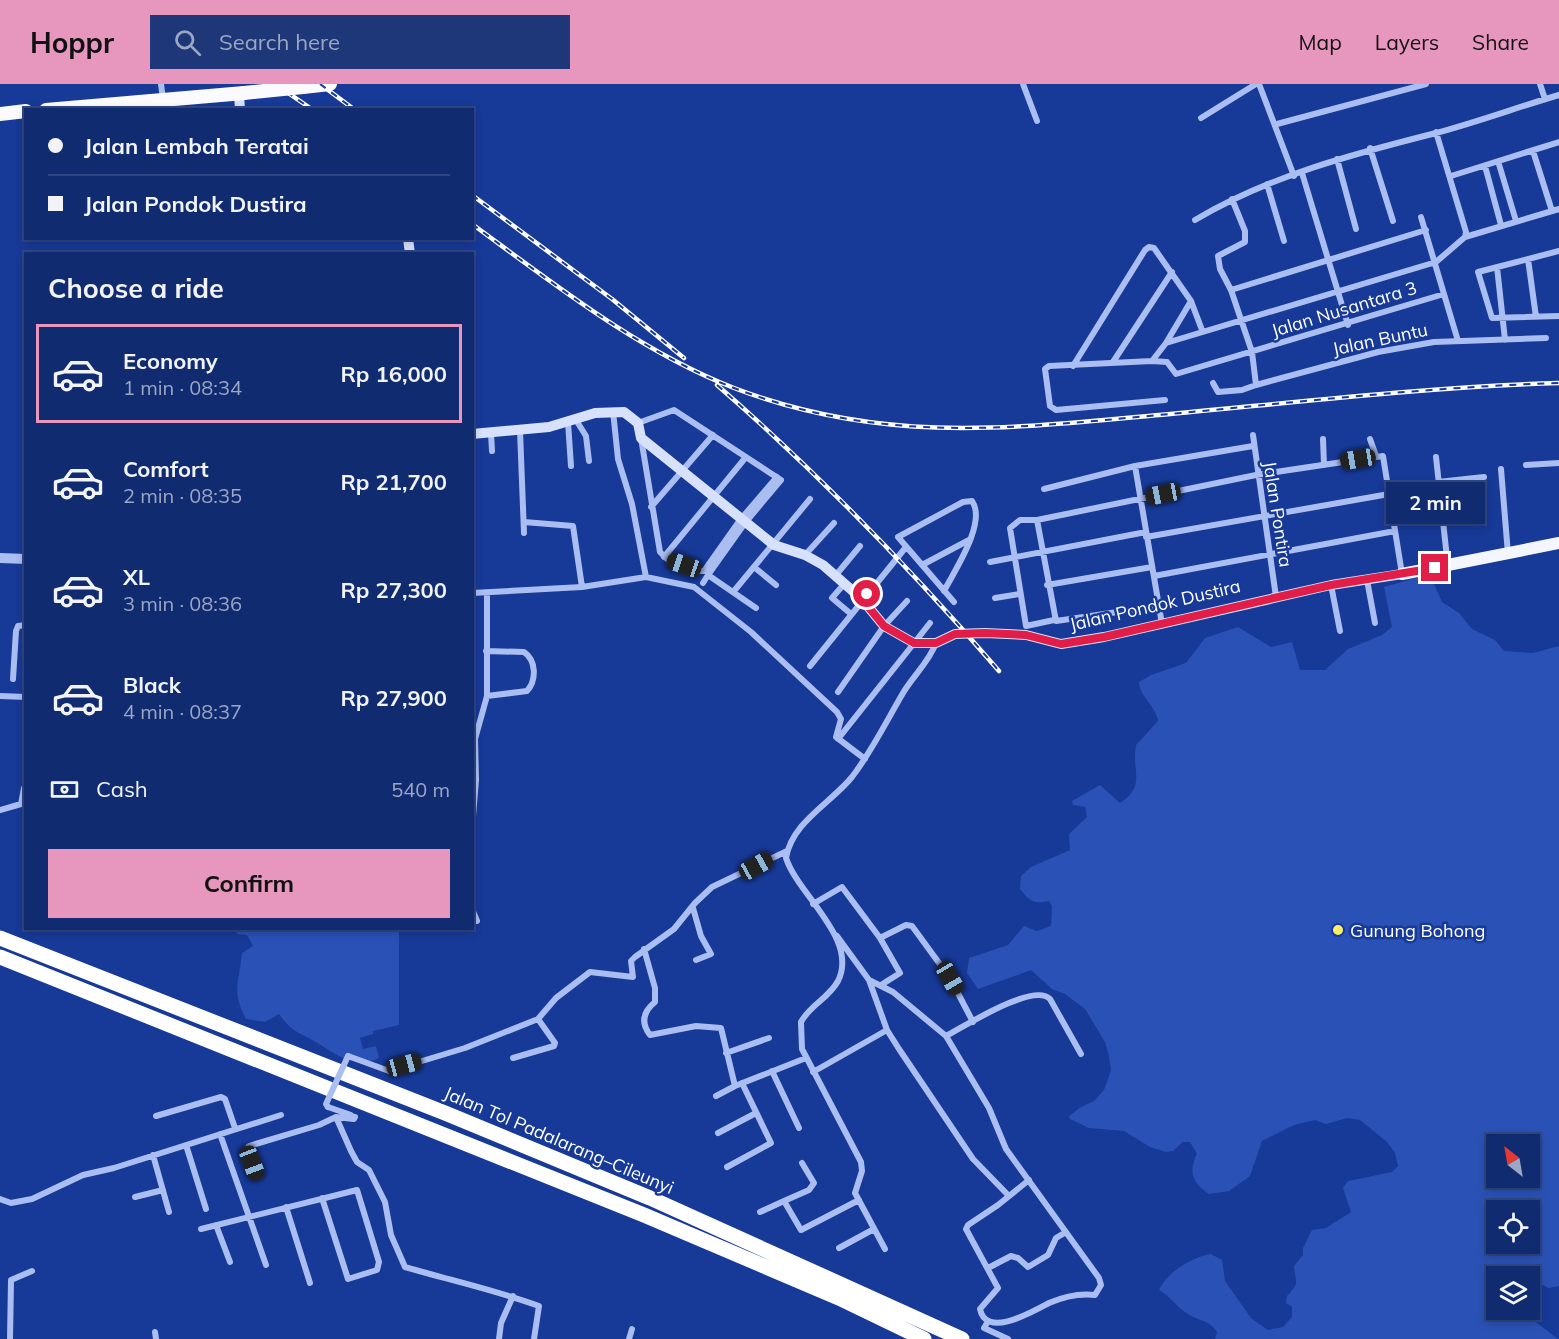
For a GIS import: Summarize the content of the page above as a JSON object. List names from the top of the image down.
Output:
{
  "streets": {
    "highway": ["Jalan Tol Padalarang–Cileunyi"],
    "main road": ["Jalan Pondok Dustira"],
    "street": ["Jalan Nusantara 3", "Jalan Buntu", "Jalan Pontira"]
  },
  "crossings": [
    ["Jalan Pontira", "Jalan Pondok Dustira"]
  ],
  "places": ["Gunung Bohong"],
  "north": "top left",
  "page": {
    "header": "Hoppr",
    "search": "Search here",
    "nav": ["Map", "Layers", "Share"],
    "banner": ["Jalan Lembah Teratai", "Jalan Pondok Dustira"],
    "heading": "Choose a ride",
    "list": [
      {
        "name": "Economy",
        "note": "1 min · 08:34",
        "value": "Rp 16,000"
      },
      {
        "name": "Comfort",
        "note": "2 min · 08:35",
        "value": "Rp 21,700"
      },
      {
        "name": "XL",
        "note": "3 min · 08:36",
        "value": "Rp 27,300"
      },
      {
        "name": "Black",
        "note": "4 min · 08:37",
        "value": "Rp 27,900"
      }
    ],
    "bubble": "2 min",
    "pay": ["Cash", "540 m"],
    "buttons": "Confirm"
  }
}
